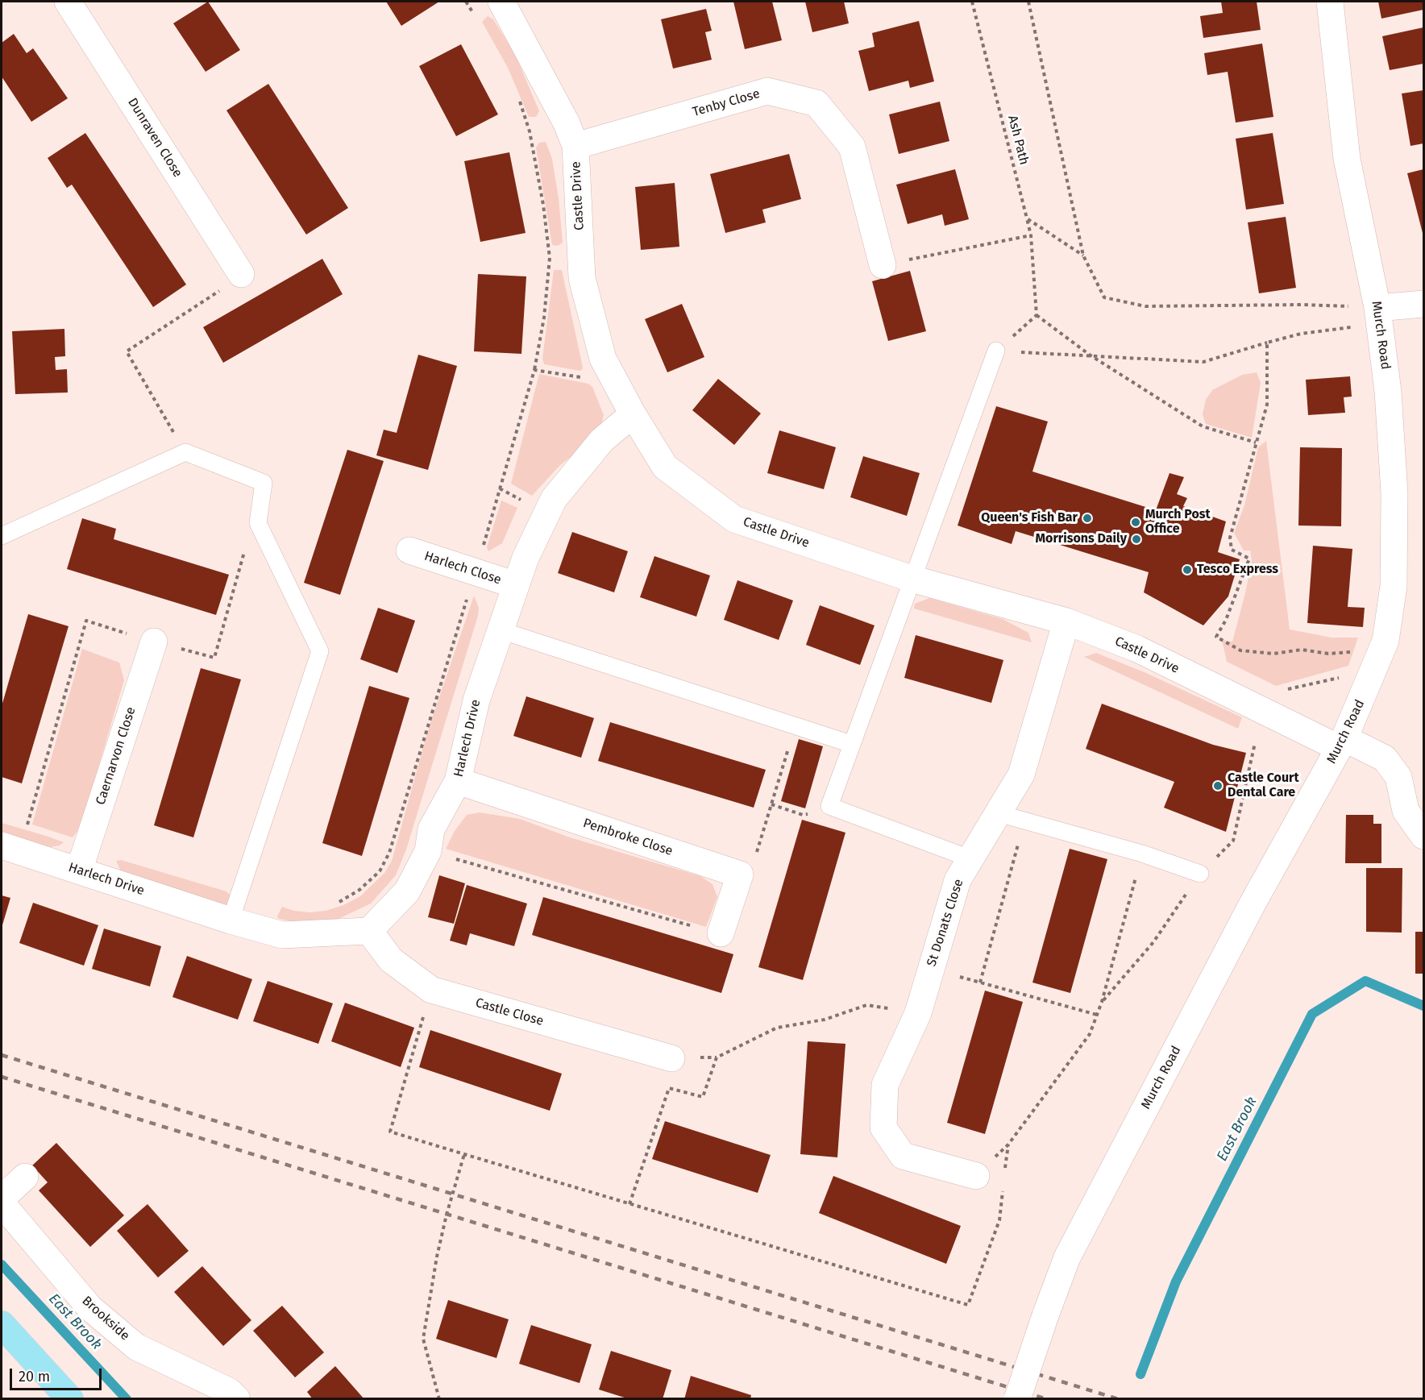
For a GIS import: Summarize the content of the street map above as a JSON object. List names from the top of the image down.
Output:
{
  "streets": {
    "street": [
      "Tenby Close",
      "Dunraven Close",
      "Castle Drive",
      "Murch Road",
      "Harlech Close",
      "Harlech Drive",
      "Caernarvon Close",
      "Pembroke Close",
      "St Donats Close",
      "Castle Close",
      "Brookside"
    ],
    "path": ["Ash Path"]
  },
  "crossings": [
    ["Tenby Close", "Castle Drive"],
    ["Castle Drive", "Murch Road"],
    ["Castle Drive", "Harlech Drive"],
    ["Castle Drive", "St Donats Close"],
    ["Harlech Close", "Harlech Drive"],
    ["Harlech Drive", "Caernarvon Close"],
    ["Harlech Drive", "Pembroke Close"],
    ["Harlech Drive", "Castle Close"]
  ],
  "water": ["East Brook"],
  "places": [
    "Queen's Fish Bar",
    "Murch Post Office",
    "Morrisons Daily",
    "Tesco Express",
    "Castle Court Dental Care"
  ],
  "scale_bar": "20 m"
}
